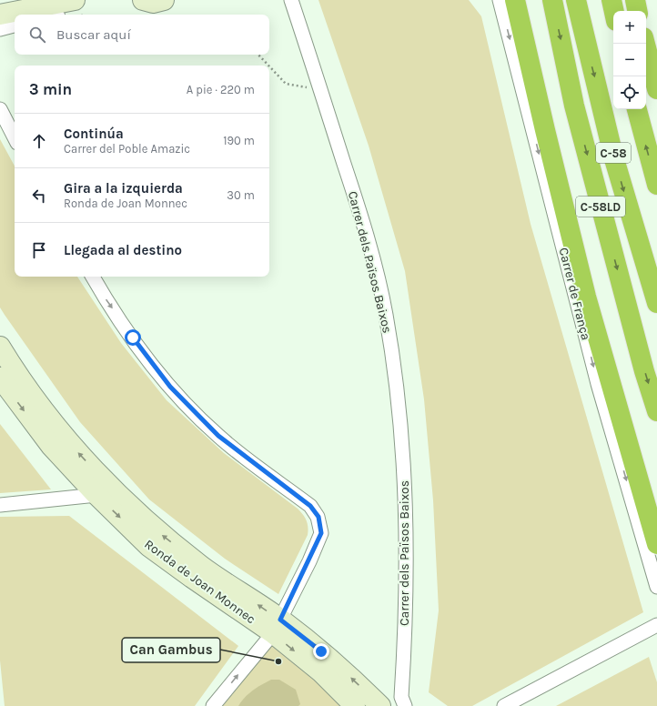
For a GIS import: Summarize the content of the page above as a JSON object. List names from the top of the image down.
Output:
{
  "streets": {
    "highway": ["C-58", "C-58LD"],
    "street": ["Carrer dels Països Baixos", "Carrer de França", "Ronda de Joan Monnec"]
  },
  "one_way": ["Carrer de França"],
  "places": ["Can Gambus"],
  "page": {
    "map_buttons": ["+", "−"],
    "search": "Buscar aquí",
    "heading": ["3 min", "A pie · 220 m"],
    "list": [
      ["Continúa", "Carrer del Poble Amazic", "190 m"],
      ["Gira a la izquierda", "Ronda de Joan Monnec", "30 m"],
      "Llegada al destino"
    ]
  }
}
